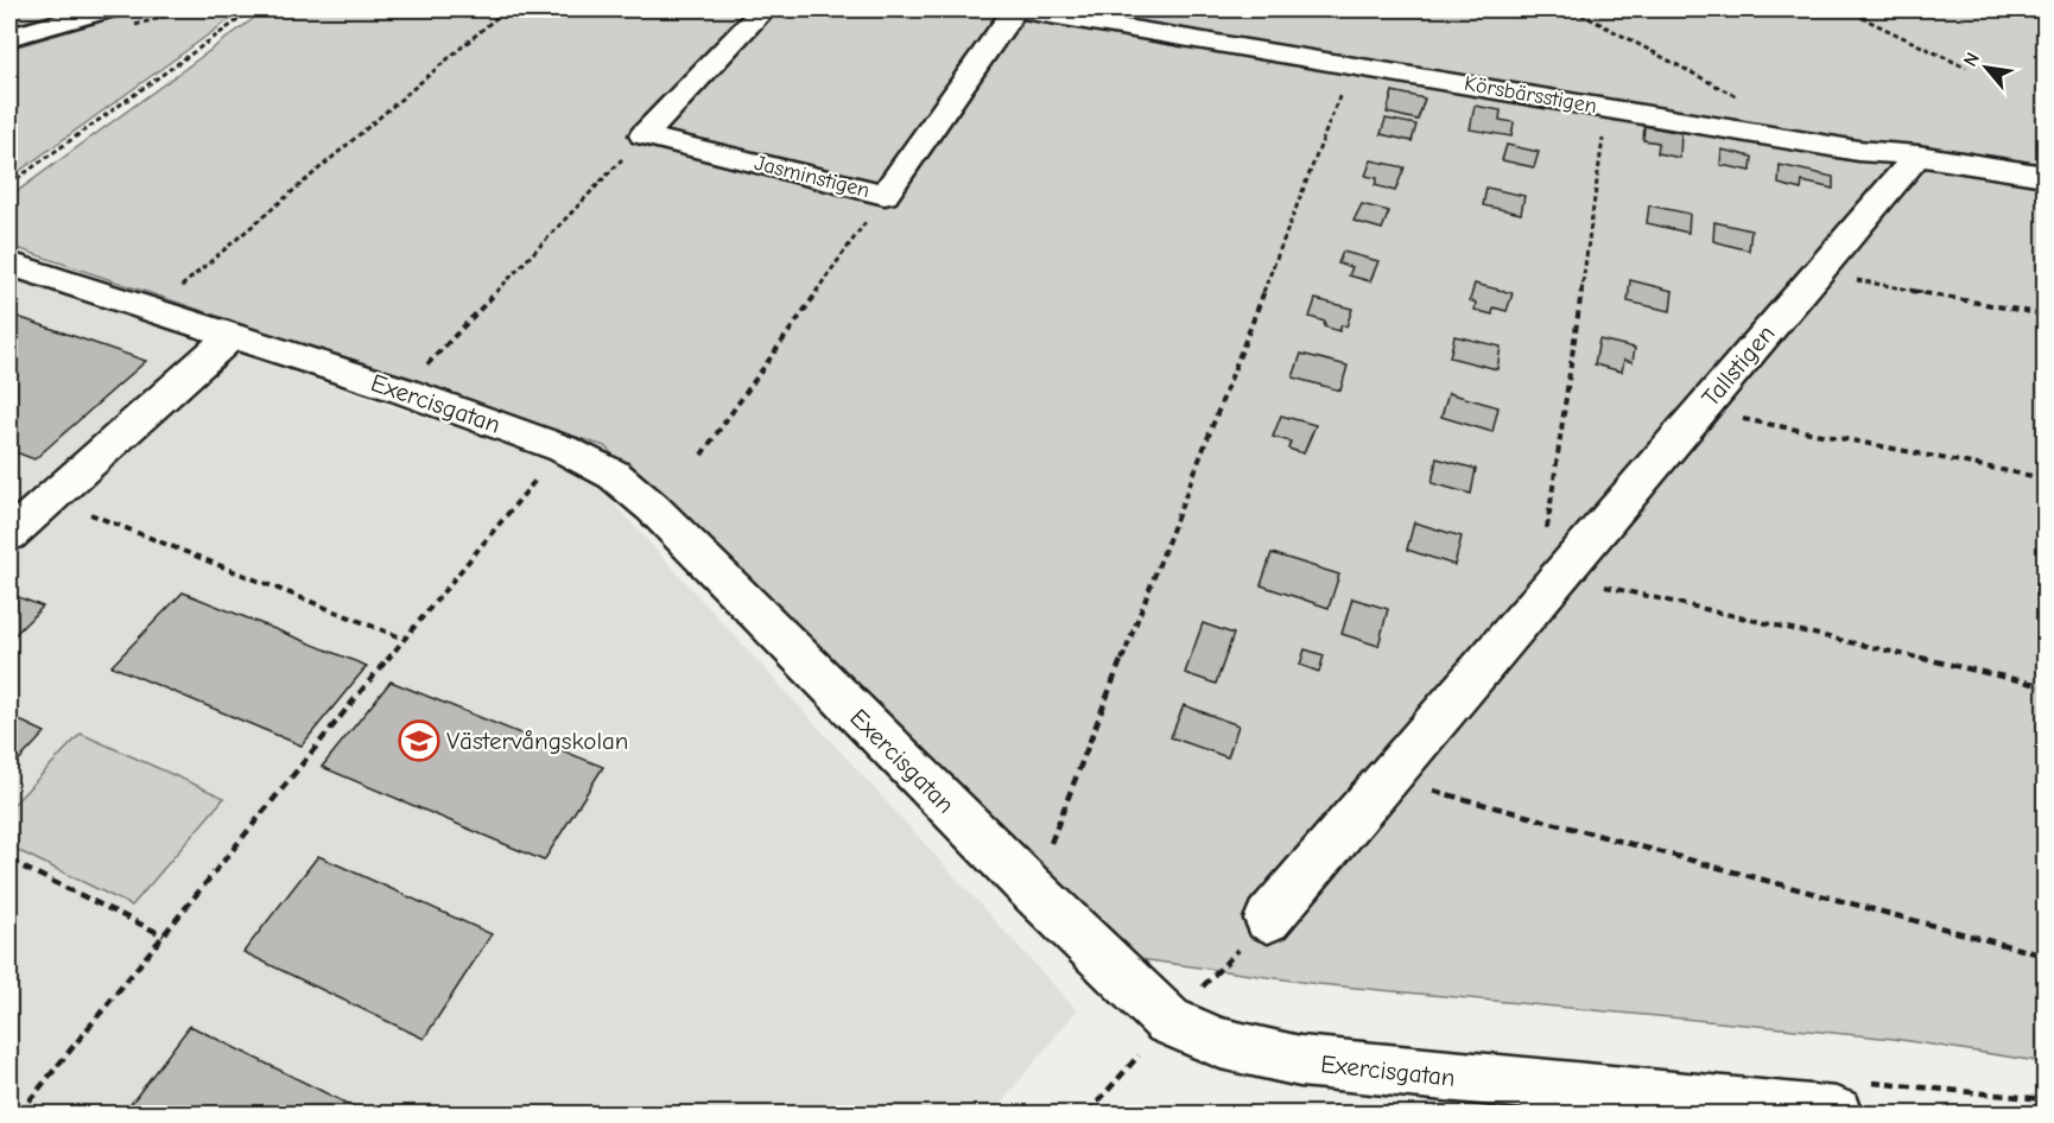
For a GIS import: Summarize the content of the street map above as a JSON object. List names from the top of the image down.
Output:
{
  "streets": {
    "street": [
      "Körsbärsstigen",
      "Jasminstigen",
      "Tallstigen",
      "Exercisgatan"
    ]
  },
  "crossings": [
    ["Körsbärsstigen", "Jasminstigen"],
    ["Körsbärsstigen", "Tallstigen"]
  ],
  "places": {
    "school or university": ["Västervångskolan"]
  },
  "north": "top left"
}
